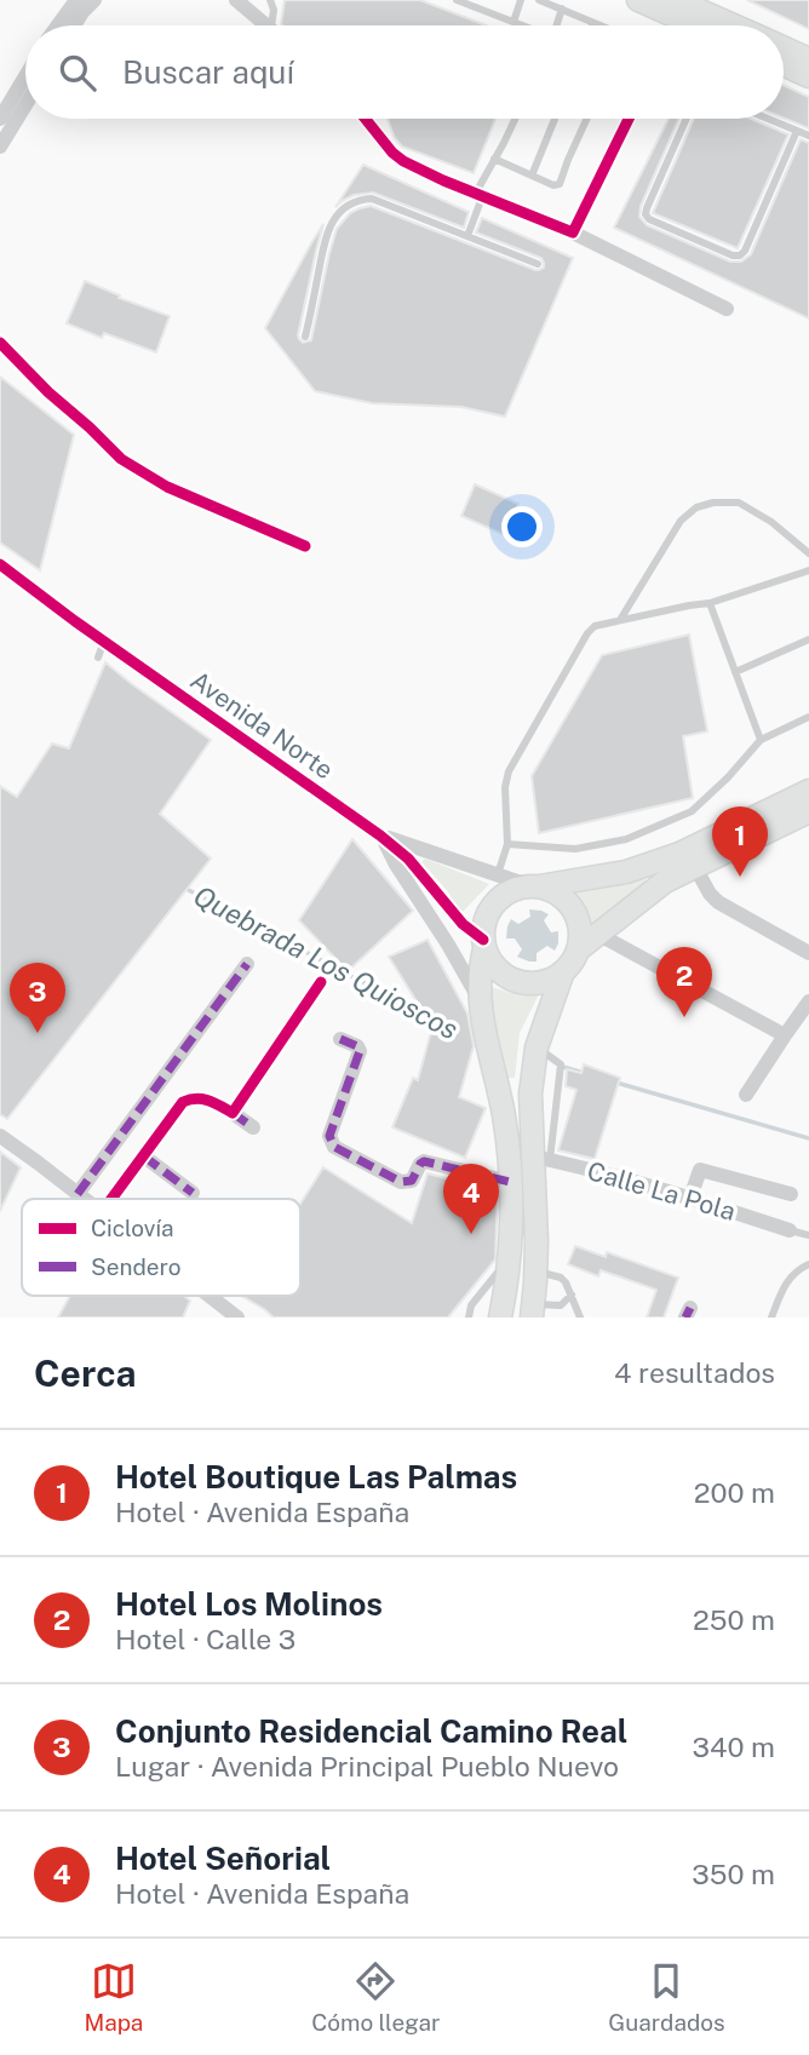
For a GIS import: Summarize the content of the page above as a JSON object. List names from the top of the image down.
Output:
{
  "streets": {
    "street": ["Avenida Norte", "Calle La Pola"]
  },
  "water": ["Quebrada Los Quioscos"],
  "legend": ["Ciclovía", "Sendero"],
  "page": {
    "search": "Buscar aquí",
    "pins": [
      "1",
      "2",
      "3",
      "4"
    ],
    "heading": ["Cerca", "4 resultados"],
    "list": [
      {
        "mark": "1",
        "name": "Hotel Boutique Las Palmas",
        "note": "Hotel · Avenida España",
        "value": "200 m"
      },
      {
        "mark": "2",
        "name": "Hotel Los Molinos",
        "note": "Hotel · Calle 3",
        "value": "250 m"
      },
      {
        "mark": "3",
        "name": "Conjunto Residencial Camino Real",
        "note": "Lugar · Avenida Principal Pueblo Nuevo",
        "value": "340 m"
      },
      {
        "mark": "4",
        "name": "Hotel Señorial",
        "note": "Hotel · Avenida España",
        "value": "350 m"
      }
    ],
    "nav": ["Mapa", "Cómo llegar", "Guardados"]
  }
}
